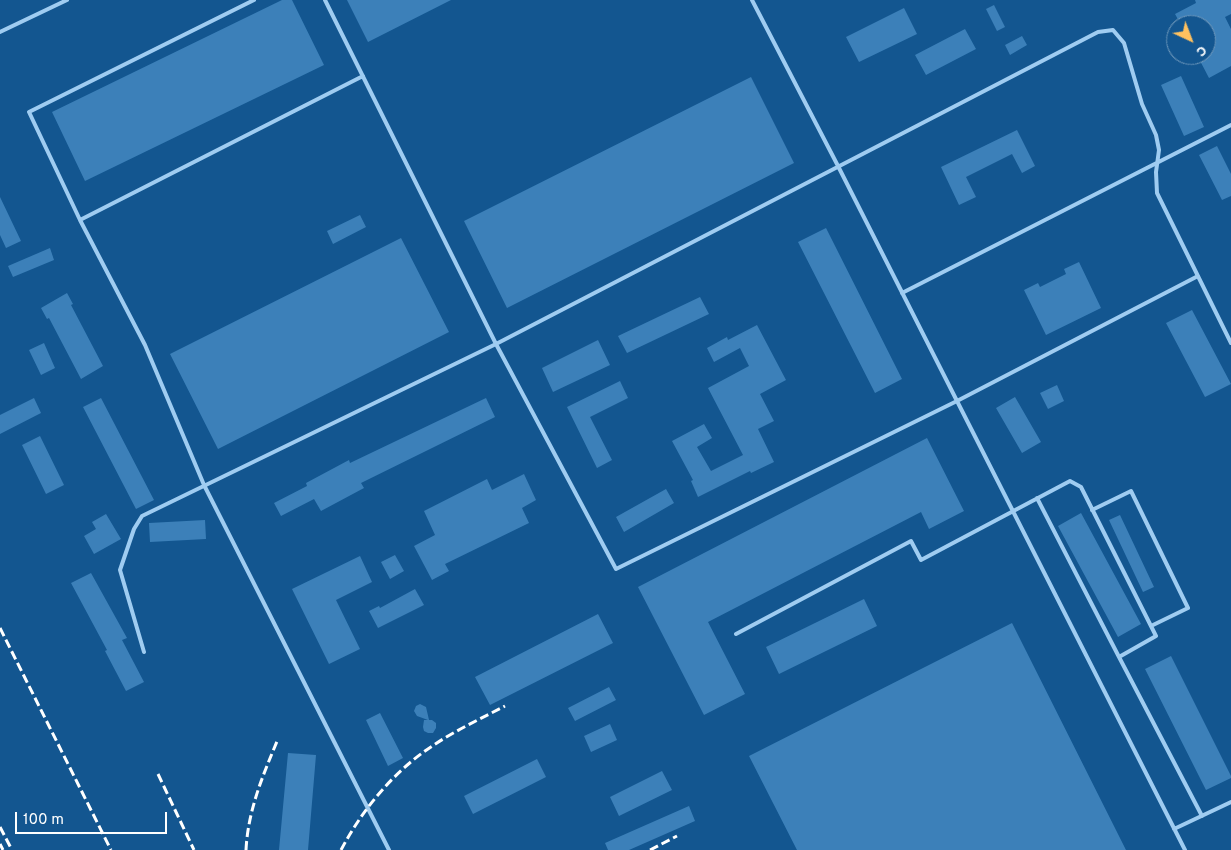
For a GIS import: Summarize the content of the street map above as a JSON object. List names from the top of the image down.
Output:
{
  "scale_bar": "100 m",
  "north": "bottom right"
}
